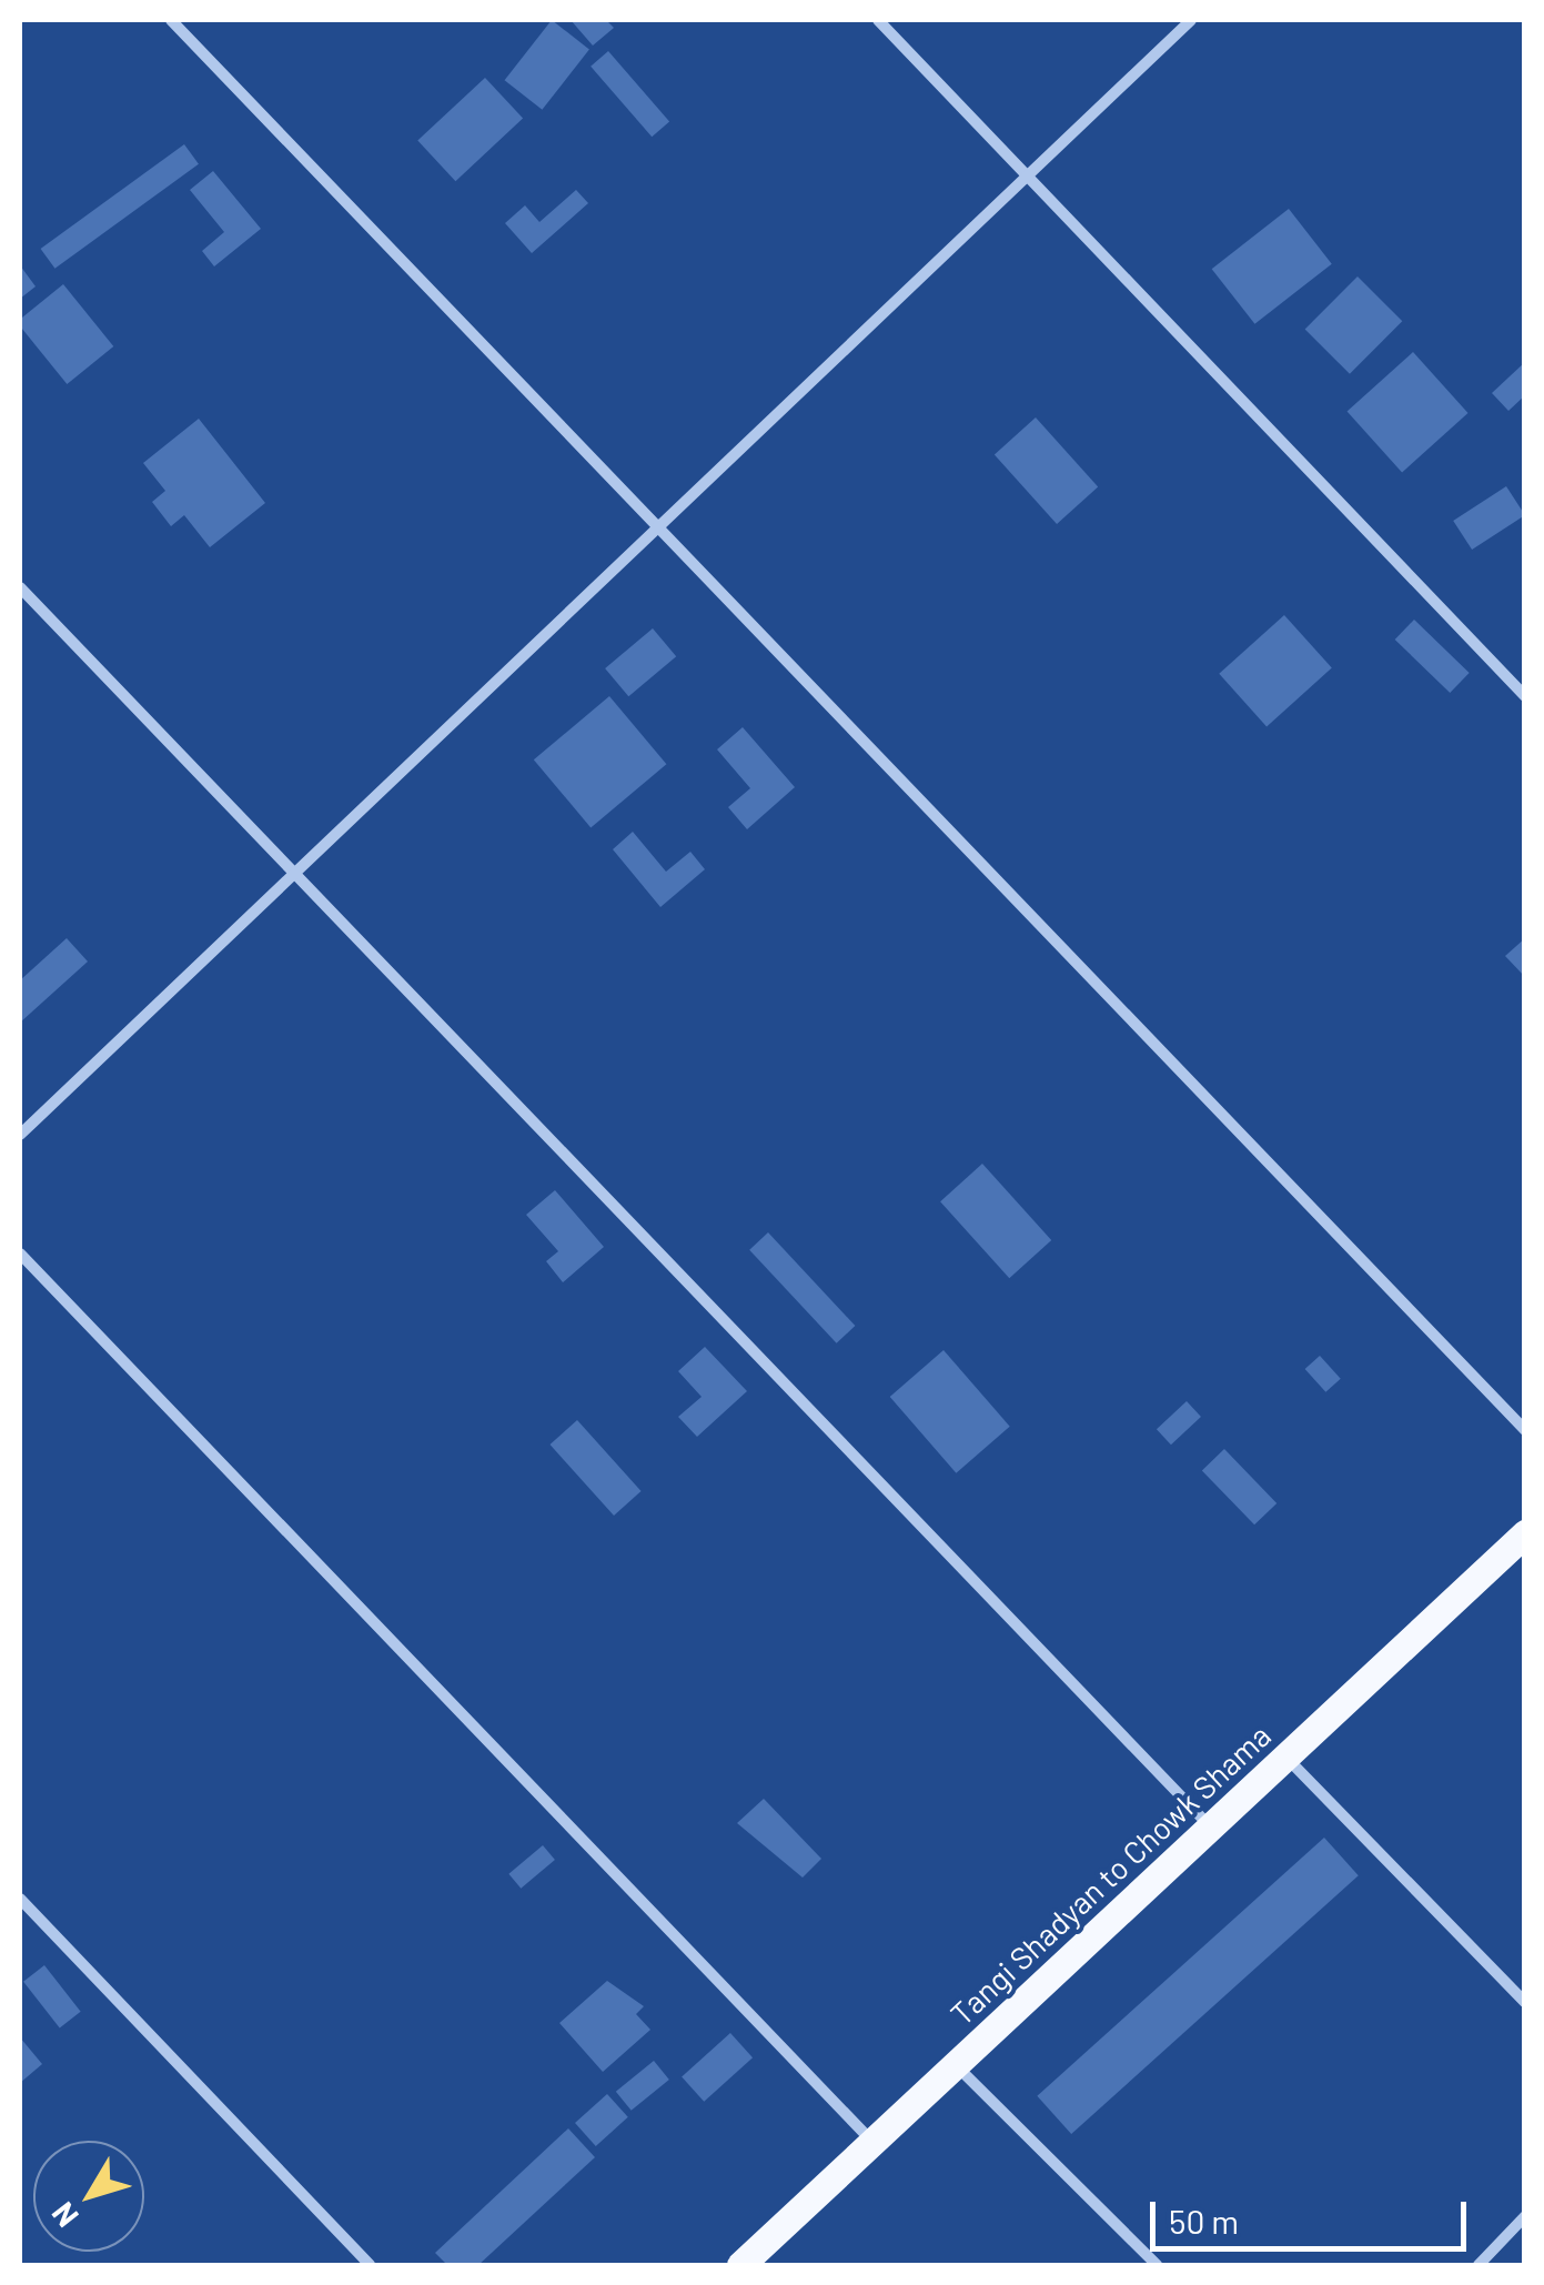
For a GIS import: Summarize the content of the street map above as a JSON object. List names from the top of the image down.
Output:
{
  "streets": {
    "main road": ["Tangi Shadyan to Chowk Shama"]
  },
  "scale_bar": "50 m",
  "north": "bottom left"
}
